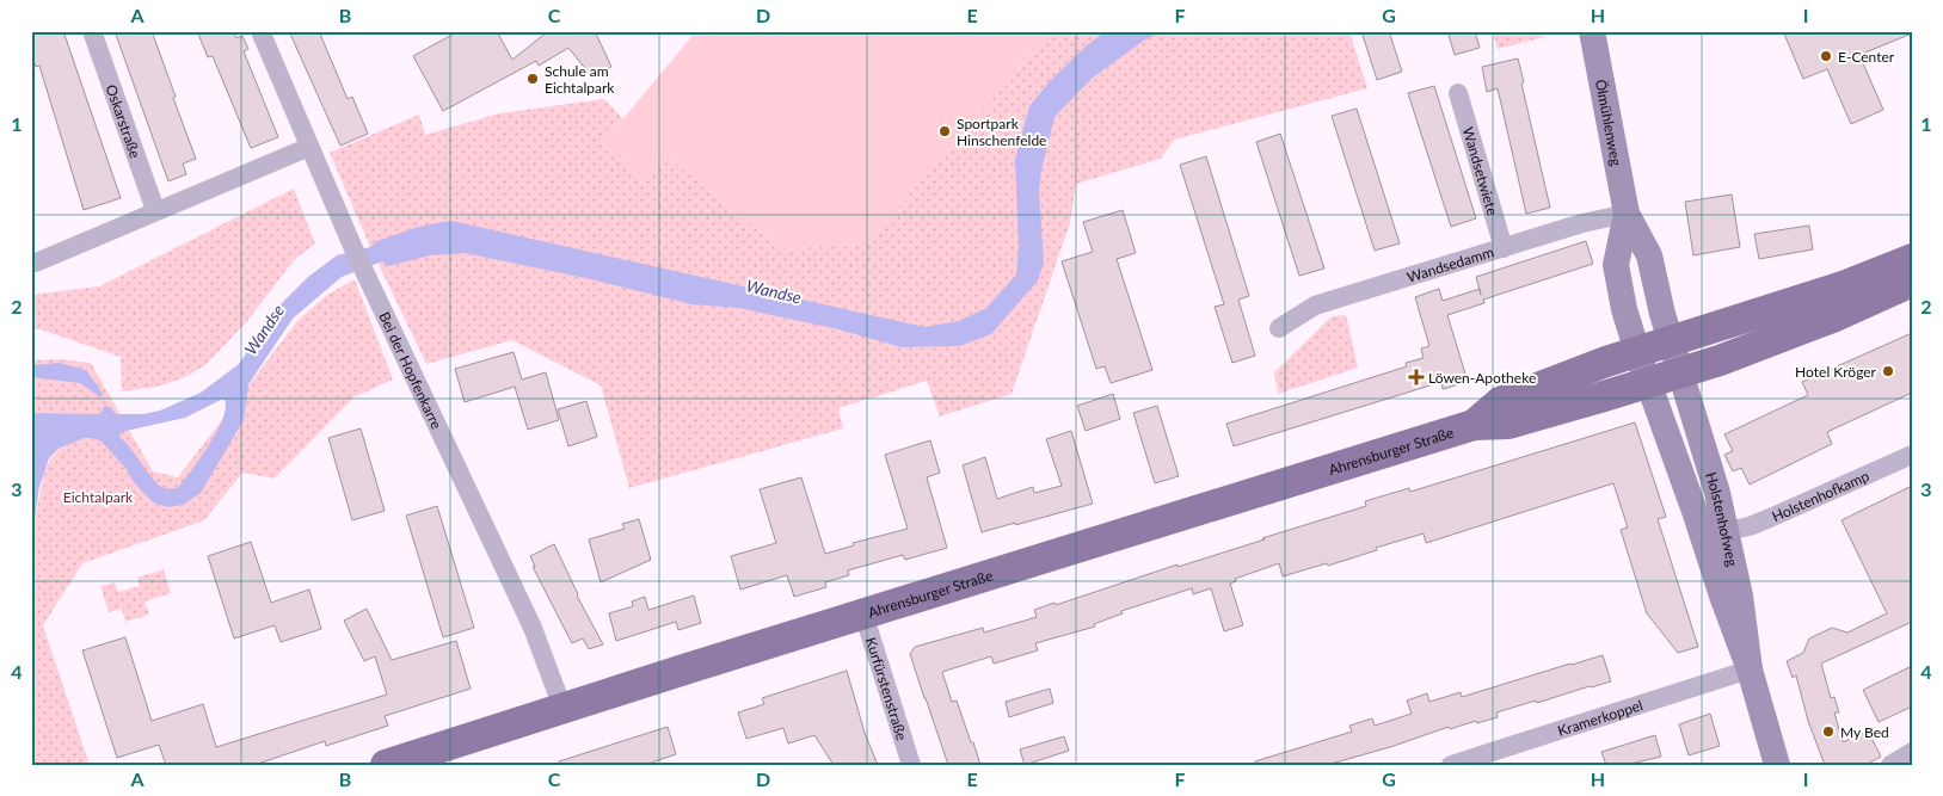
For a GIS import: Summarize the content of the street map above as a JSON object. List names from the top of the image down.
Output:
{
  "streets": {
    "main road": ["Ölmühlenweg", "Ahrensburger Straße", "Holstenhofweg"],
    "street": [
      "Oskarstraße",
      "Wandsetwiete",
      "Wandsedamm",
      "Bei der Hopfenkarre",
      "Holstenhofkamp",
      "Kurfürstenstraße",
      "Kramerkoppel"
    ]
  },
  "crossings": [
    ["Ölmühlenweg", "Wandsedamm"],
    ["Ölmühlenweg", "Ahrensburger Straße"],
    ["Ölmühlenweg", "Holstenhofweg"],
    ["Wandsetwiete", "Wandsedamm"],
    ["Bei der Hopfenkarre", "Ahrensburger Straße"],
    ["Ahrensburger Straße", "Holstenhofweg"],
    ["Ahrensburger Straße", "Kurfürstenstraße"],
    ["Holstenhofkamp", "Holstenhofweg"],
    ["Holstenhofweg", "Kramerkoppel"]
  ],
  "water": ["Wandse"],
  "parks": ["Eichtalpark"],
  "places": {
    "other": [
      "E-Center",
      "Schule am Eichtalpark",
      "Sportpark Hinschenfelde",
      "Hotel Kröger",
      "My Bed"
    ],
    "health": ["Löwen-Apotheke"]
  },
  "grid": {
    "columns": [
      "A",
      "B",
      "C",
      "D",
      "E",
      "F",
      "G",
      "H",
      "I"
    ],
    "rows": [
      "1",
      "2",
      "3",
      "4"
    ]
  }
}
